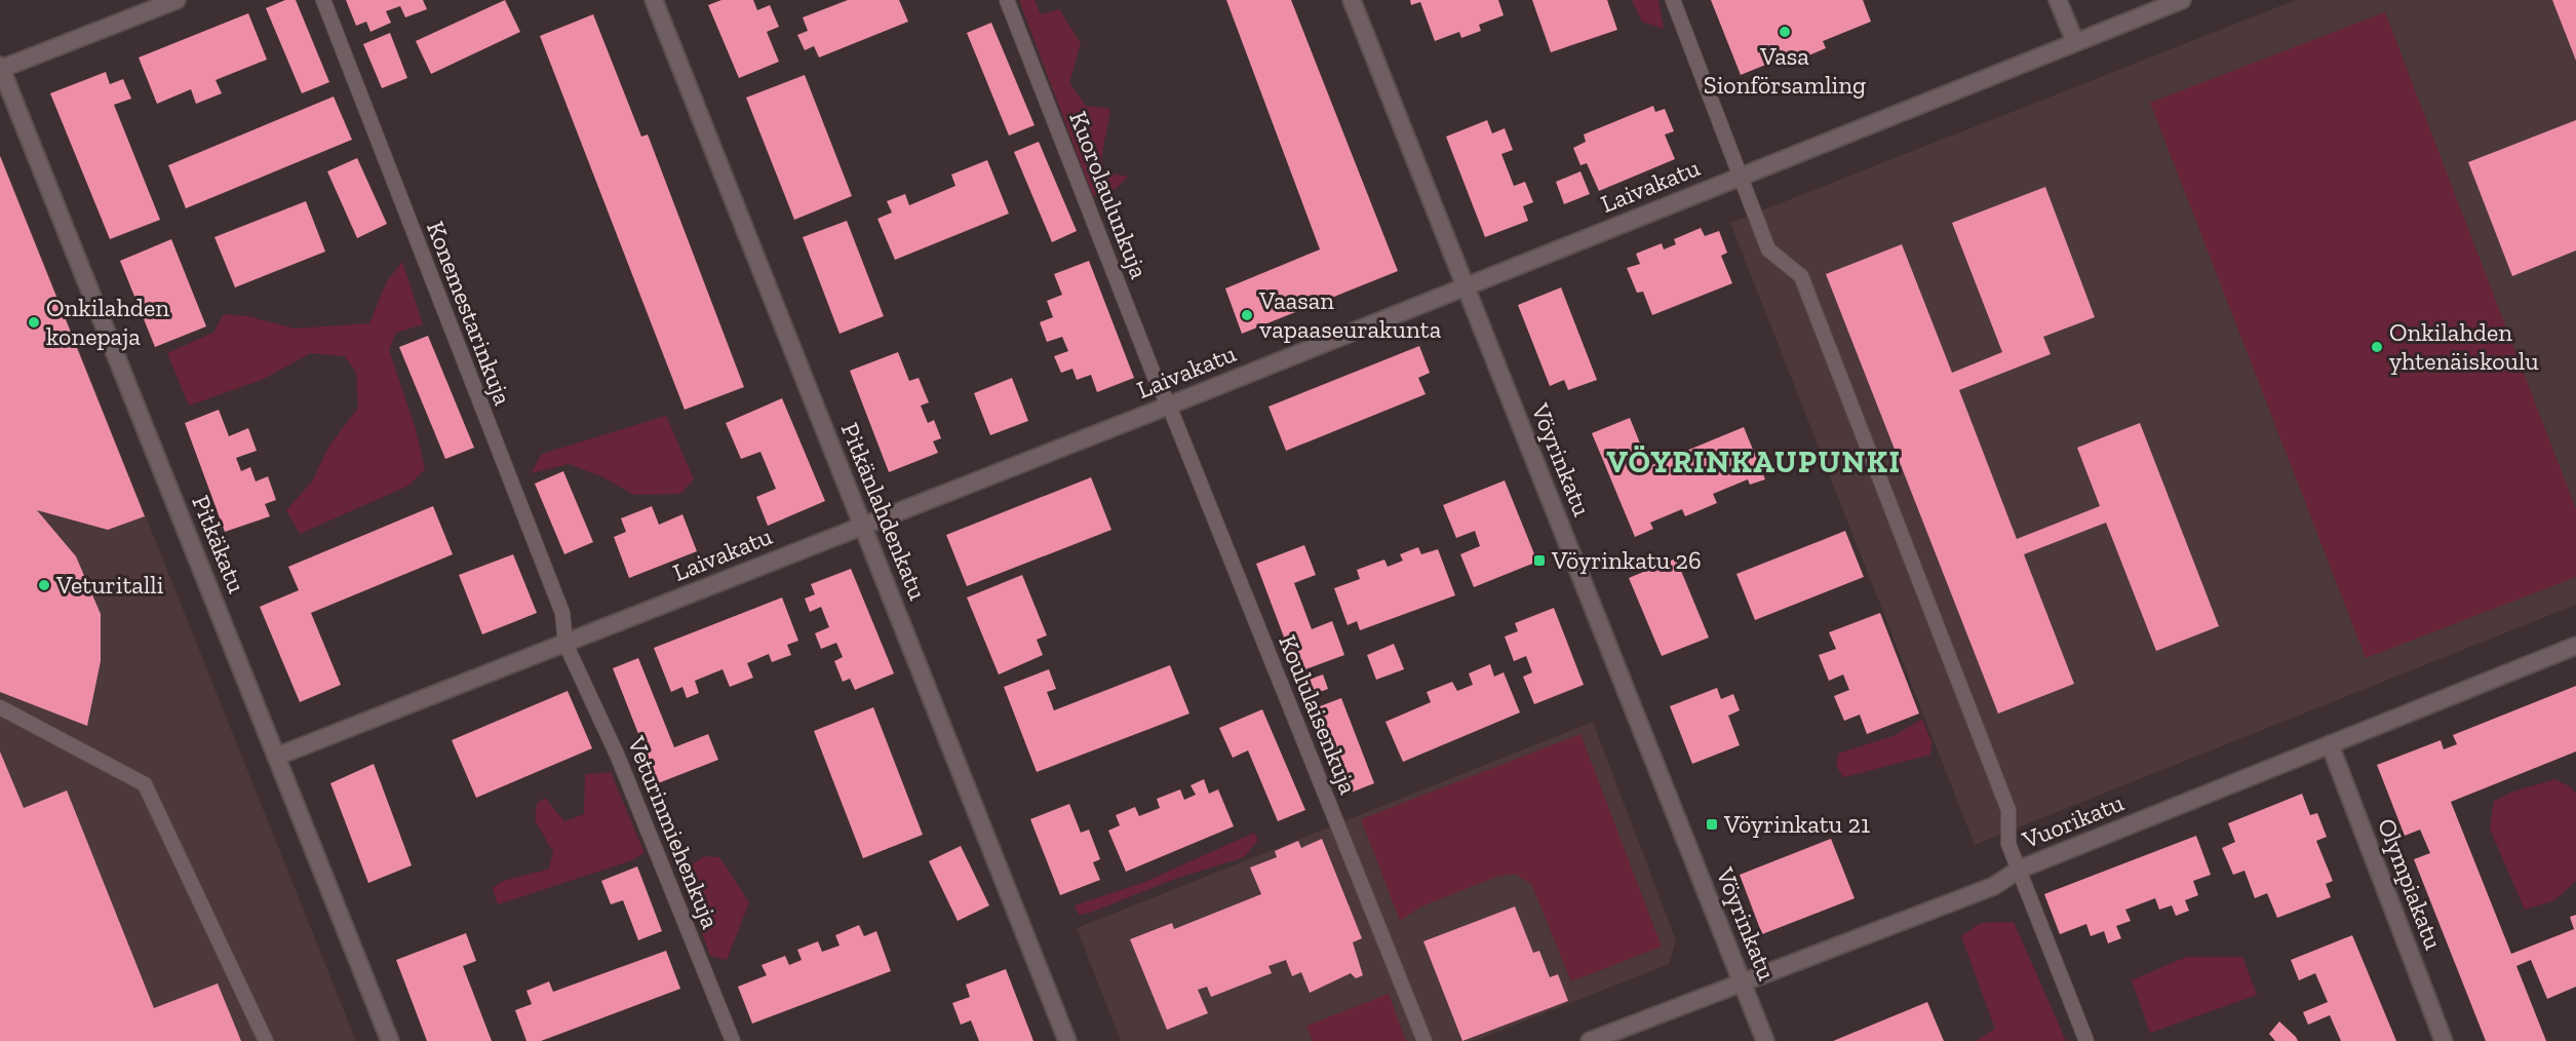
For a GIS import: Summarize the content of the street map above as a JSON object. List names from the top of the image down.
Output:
{
  "streets": {
    "street": [
      "Laivakatu",
      "Vöyrinkatu",
      "Pitkänlahdenkatu",
      "Pitkäkatu",
      "Vuorikatu",
      "Olympiakatu"
    ],
    "lane": [
      "Kuorolaulunkuja",
      "Konemestarinkuja",
      "Koululaisenkuja",
      "Veturinmiehenkuja"
    ]
  },
  "crossings": [
    ["Laivakatu", "Kuorolaulunkuja"],
    ["Laivakatu", "Konemestarinkuja"],
    ["Laivakatu", "Vöyrinkatu"],
    ["Laivakatu", "Pitkänlahdenkatu"],
    ["Laivakatu", "Pitkäkatu"],
    ["Laivakatu", "Koululaisenkuja"],
    ["Laivakatu", "Veturinmiehenkuja"],
    ["Kuorolaulunkuja", "Koululaisenkuja"],
    ["Konemestarinkuja", "Veturinmiehenkuja"],
    ["Vöyrinkatu", "Vuorikatu"],
    ["Vuorikatu", "Olympiakatu"]
  ],
  "districts": ["VÖYRINKAUPUNKI"],
  "places": {
    "other": [
      "Vasa Sionförsamling",
      "Vaasan vapaaseurakunta",
      "Onkilahden konepaja",
      "Onkilahden yhtenäiskoulu",
      "Veturitalli"
    ],
    "transit": ["Vöyrinkatu 26", "Vöyrinkatu 21"]
  }
}
